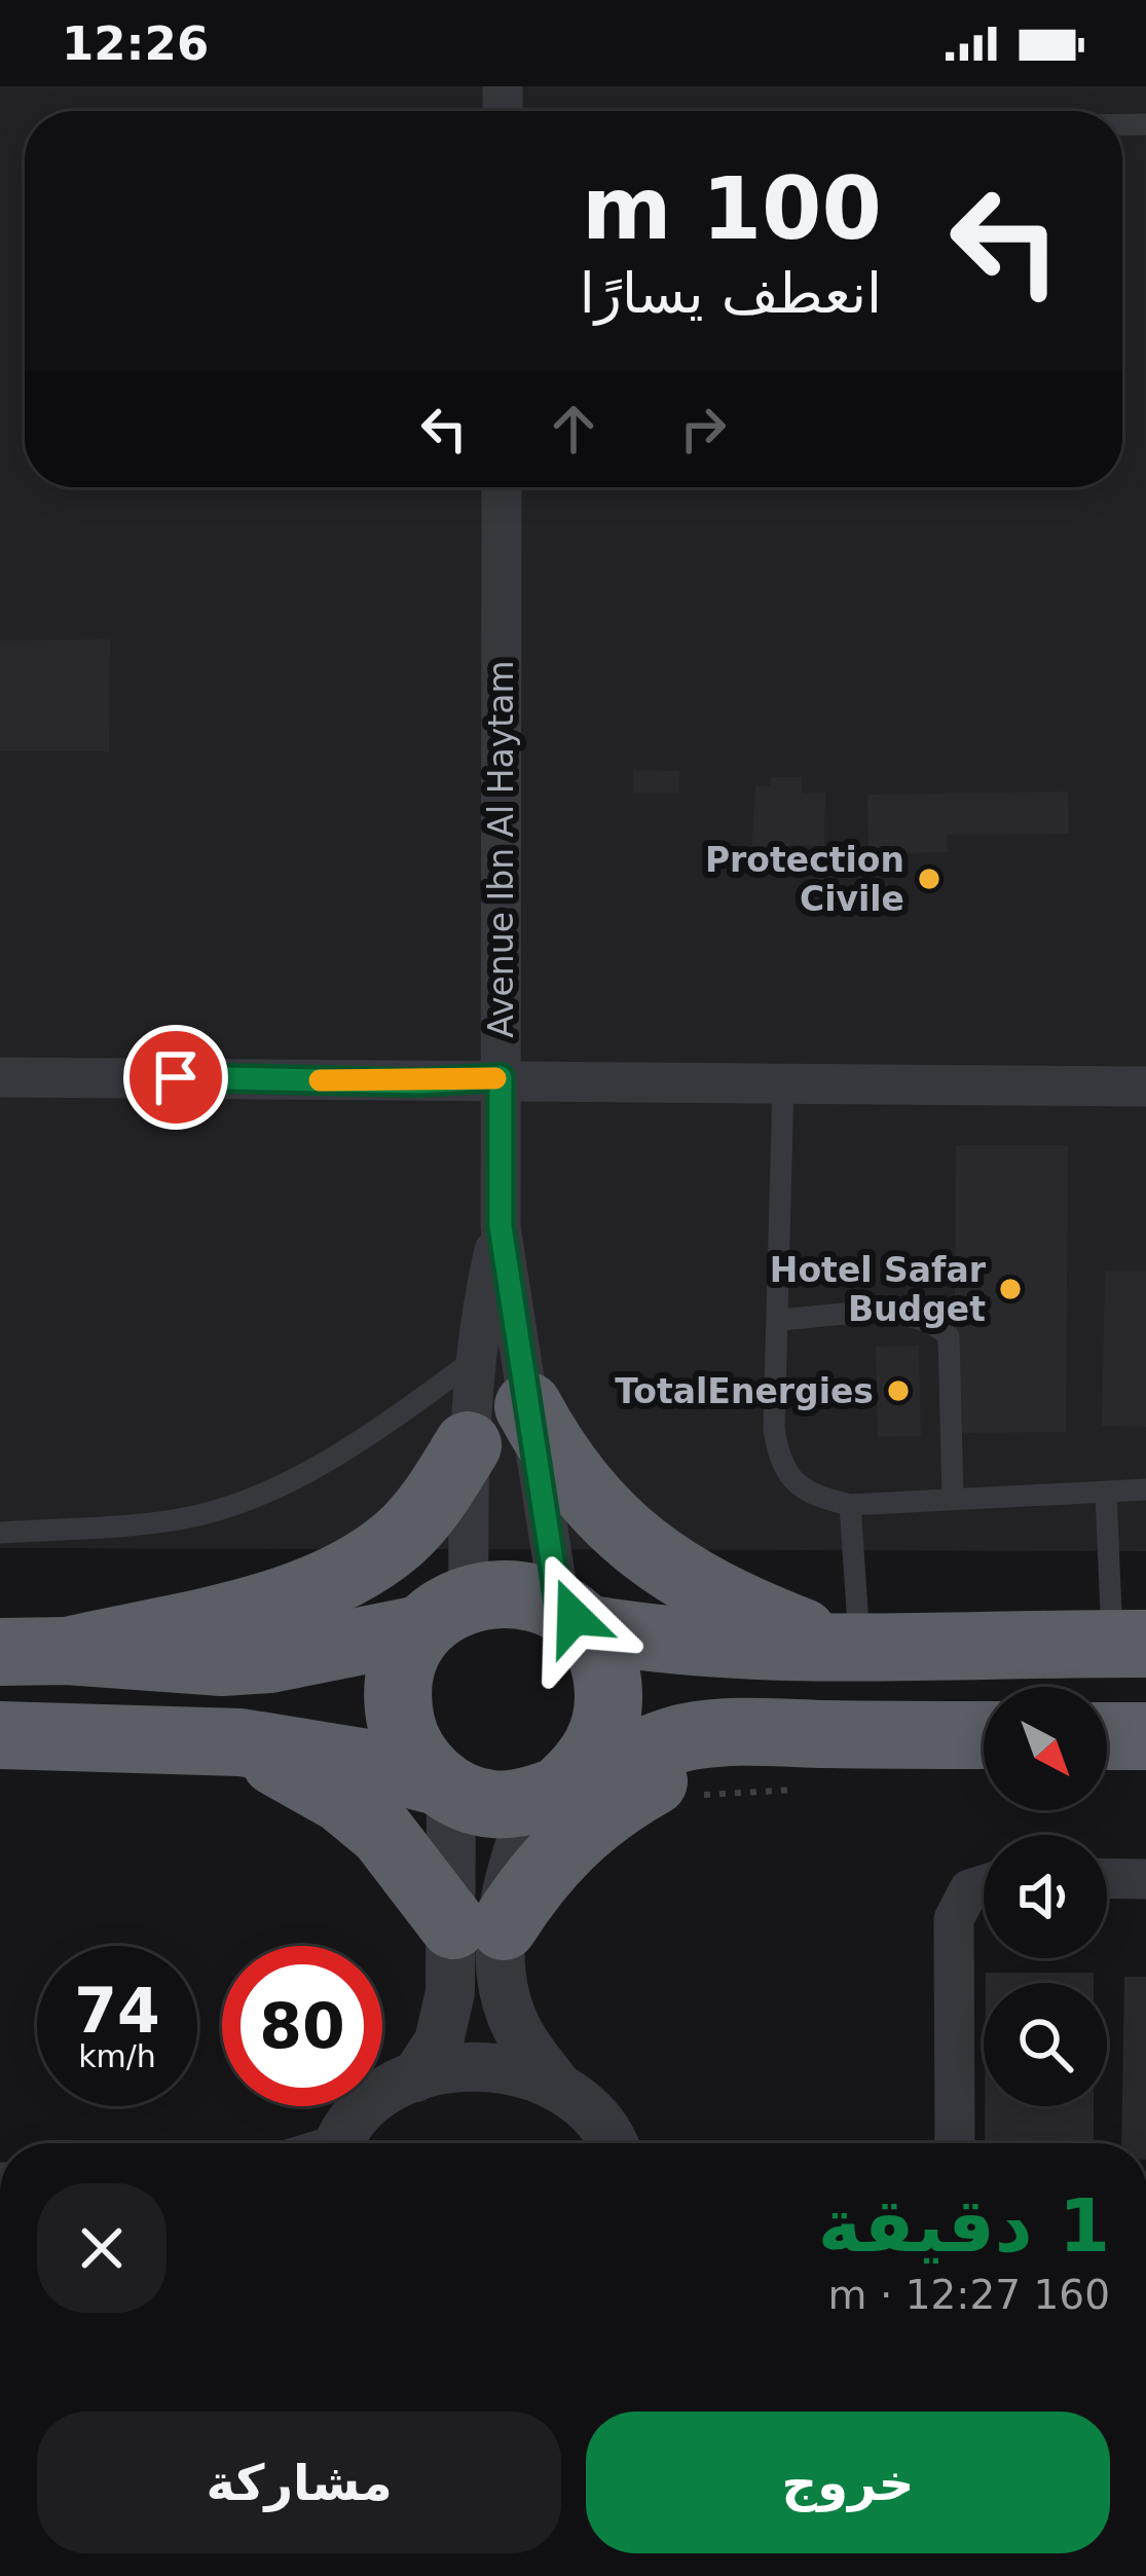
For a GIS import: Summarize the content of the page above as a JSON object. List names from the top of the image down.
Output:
{
  "streets": {
    "street": ["Avenue Ibn Al Haytam"]
  },
  "places": ["Protection Civile", "Hotel Safar Budget", "TotalEnergies"],
  "north": "bottom right",
  "page": {
    "status": "12:26",
    "turn": ["100 m", "انعطف يسارًا"],
    "speed": "74 km/h",
    "limit": "80",
    "heading": ["1 دقيقة", "160 m · 12:27"],
    "buttons": ["خروج", "مشاركة"]
  }
}
